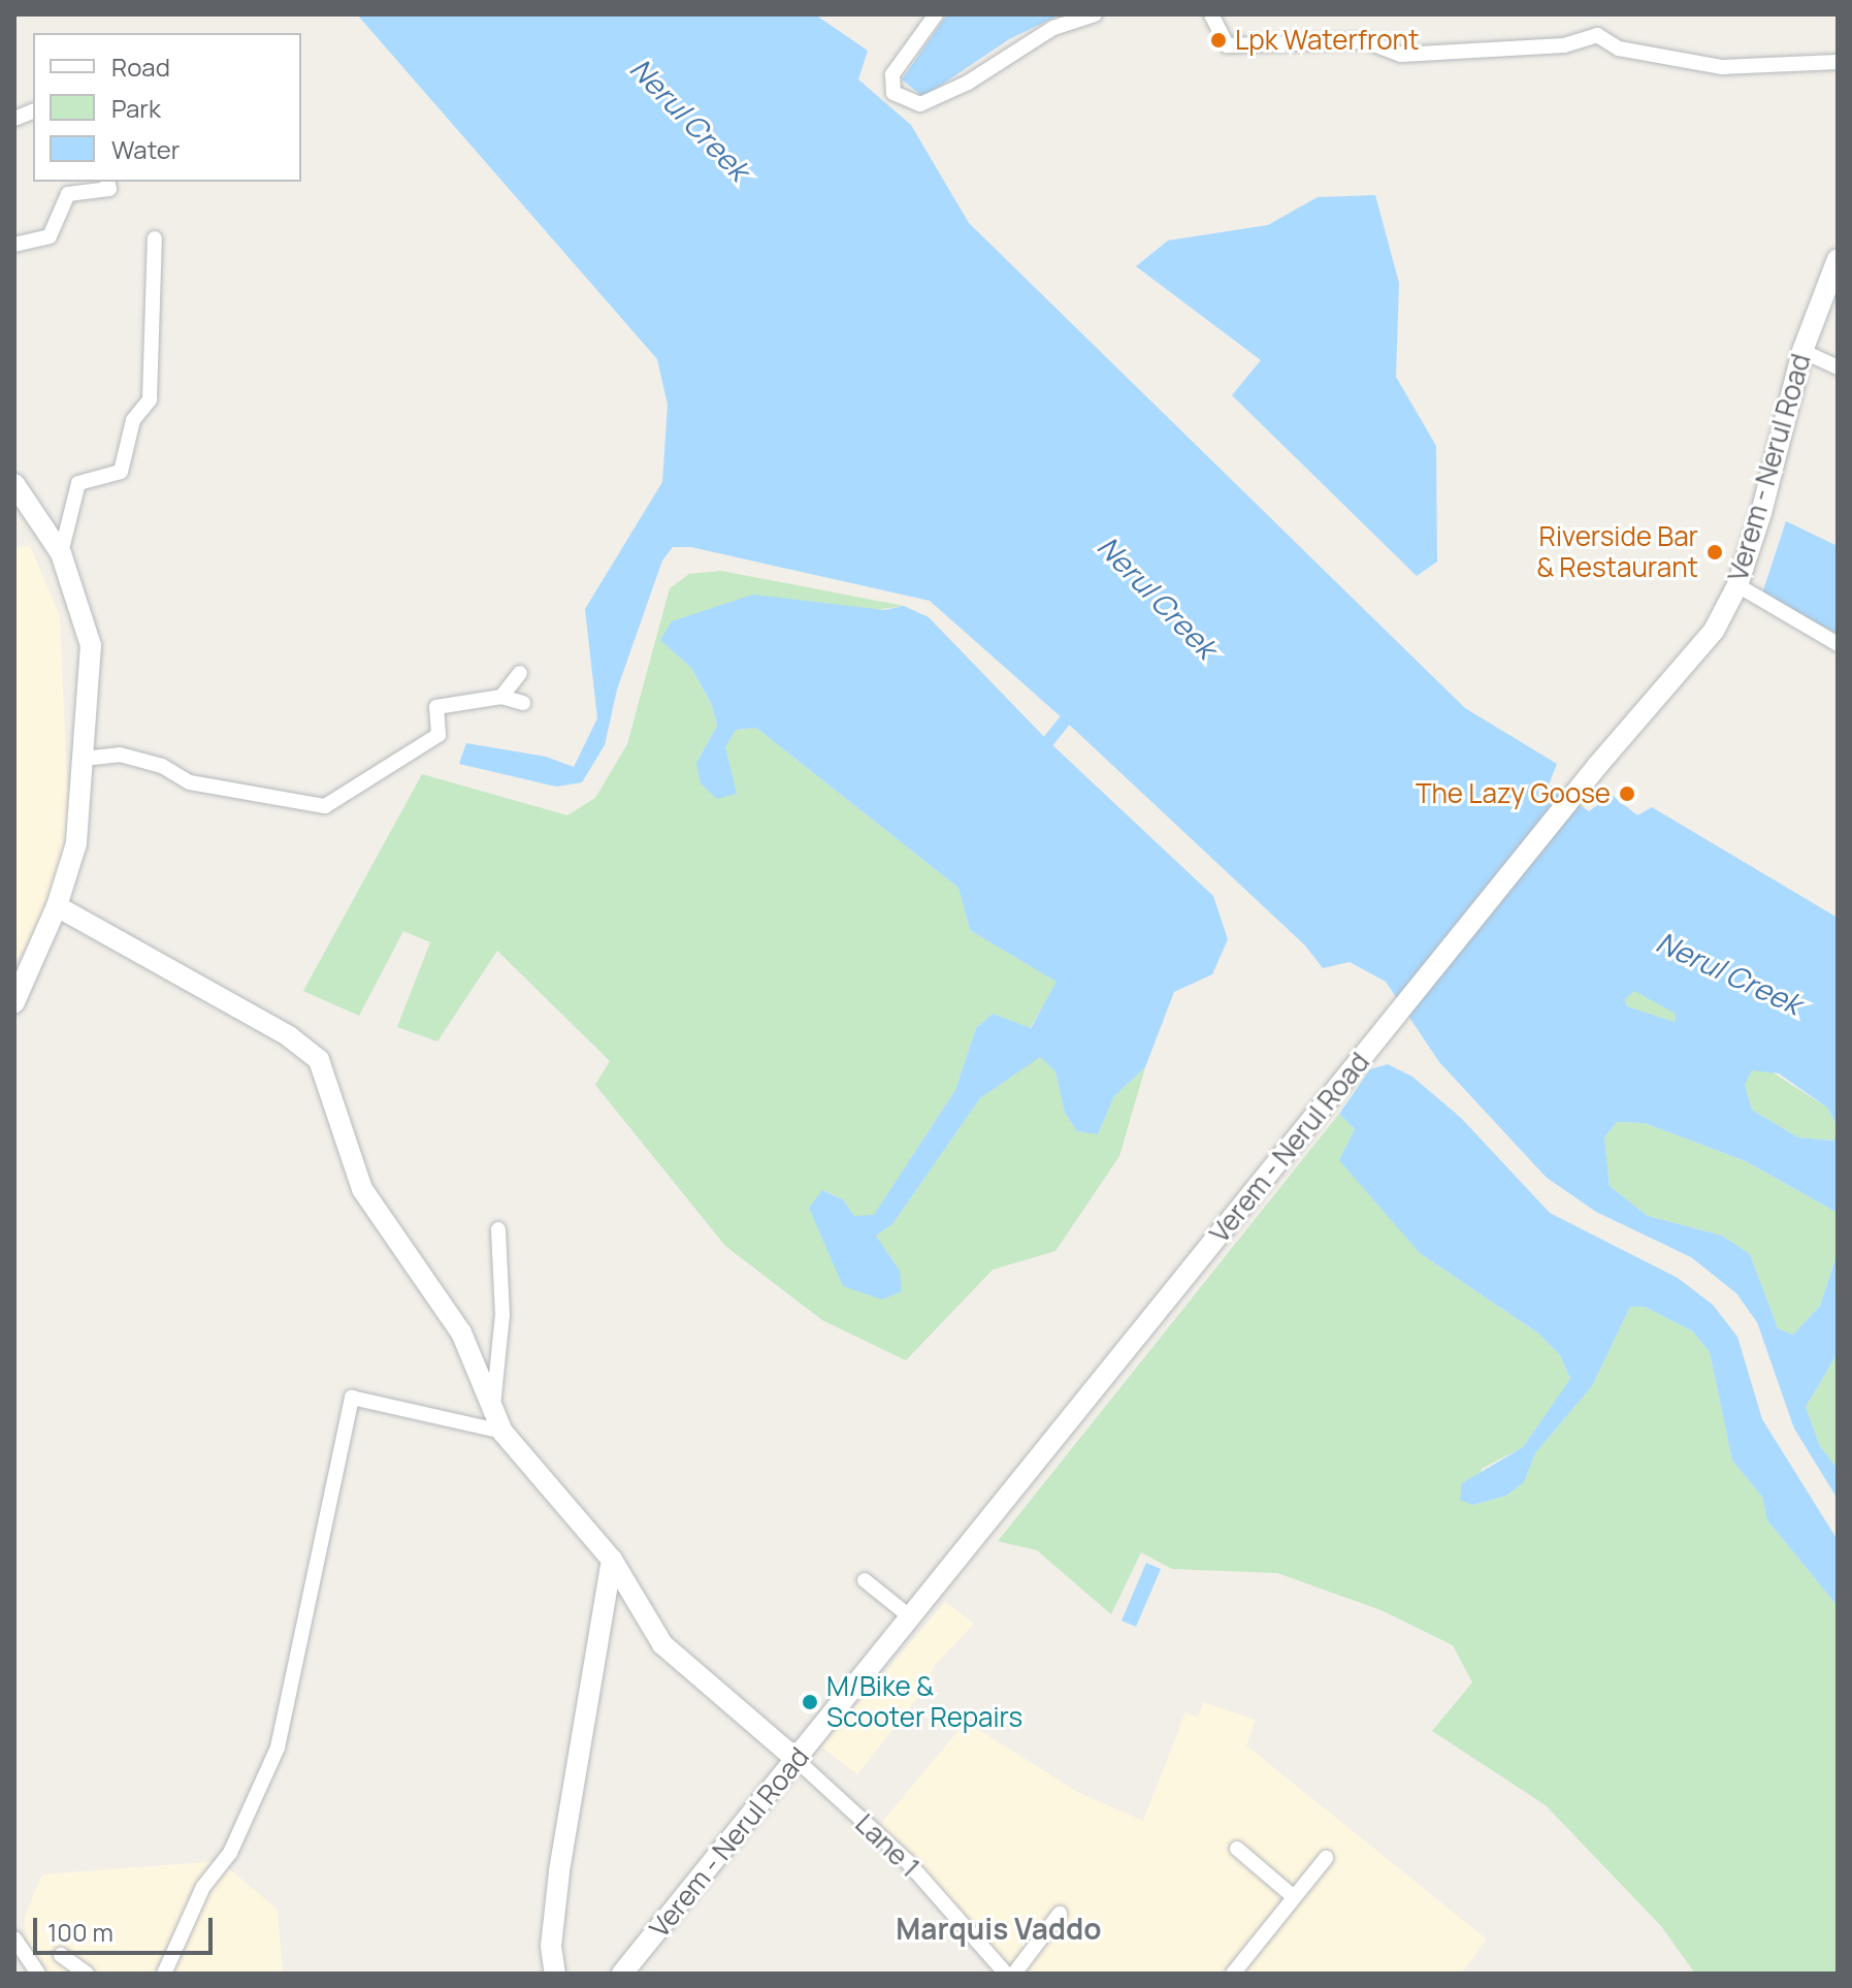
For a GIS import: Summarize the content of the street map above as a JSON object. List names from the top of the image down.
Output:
{
  "streets": {
    "main road": ["Verem - Nerul Road"],
    "street": ["Lane 1"]
  },
  "crossings": [
    ["Verem - Nerul Road", "Lane 1"]
  ],
  "districts": ["Marquis Vaddo"],
  "water": ["Nerul Creek"],
  "places": [
    "Lpk Waterfront",
    "Riverside Bar & Restaurant",
    "The Lazy Goose",
    "M/Bike & Scooter Repairs"
  ],
  "legend": ["Road", "Park", "Water"],
  "scale_bar": "100 m"
}
